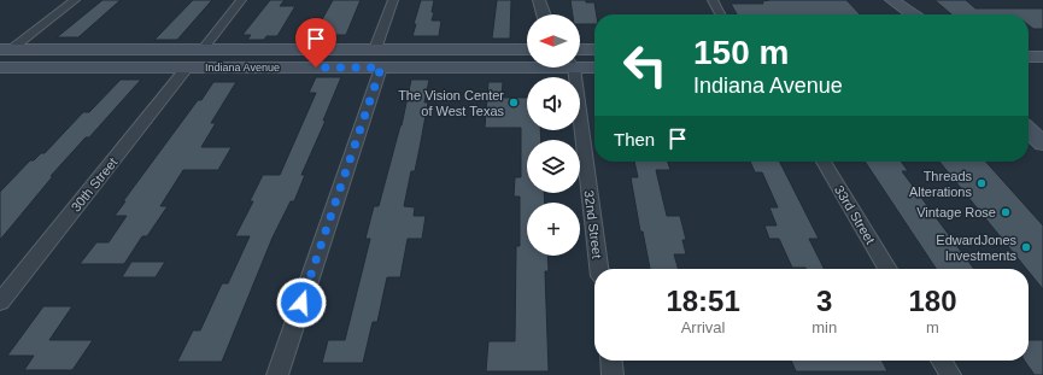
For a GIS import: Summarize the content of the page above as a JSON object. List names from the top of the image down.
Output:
{
  "streets": {
    "main road": ["Indiana Avenue"],
    "street": ["30th Street", "33rd Street", "32nd Street"]
  },
  "crossings": [
    ["Indiana Avenue", "30th Street"]
  ],
  "places": [
    "The Vision Center of West Texas",
    "Threads Alterations",
    "Vintage Rose",
    "EdwardJones Investments"
  ],
  "north": "left",
  "page": {
    "map_buttons": "+",
    "turn": ["150 m", "Indiana Avenue"],
    "then": "Then",
    "eta": [
      "18:51",
      "Arrival",
      "3",
      "min",
      "180",
      "m"
    ]
  }
}
